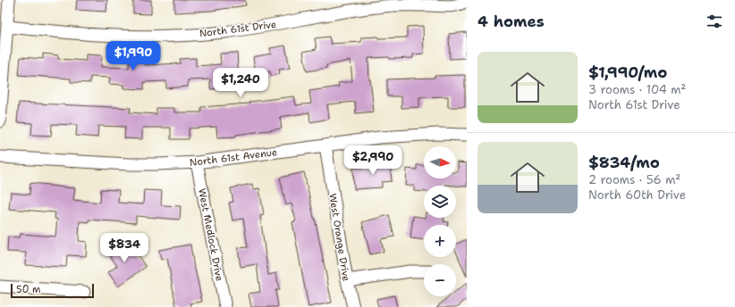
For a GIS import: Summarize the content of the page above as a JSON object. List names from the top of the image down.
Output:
{
  "streets": {
    "street": [
      "North 61st Drive",
      "North 61st Avenue",
      "West Medlock Drive",
      "West Orange Drive"
    ]
  },
  "crossings": [
    ["North 61st Avenue", "West Medlock Drive"],
    ["North 61st Avenue", "West Orange Drive"]
  ],
  "scale_bar": "50 m",
  "north": "right",
  "page": {
    "heading": "4 homes",
    "price": [
      "$1,990",
      "$1,240",
      "$2,990",
      "$834"
    ],
    "list": [
      {
        "name": "$1,990/mo",
        "note": "3 rooms · 104 m² · North 61st Drive"
      },
      {
        "name": "$834/mo",
        "note": "2 rooms · 56 m² · North 60th Drive"
      }
    ],
    "map_buttons": ["+", "−"],
    "scale": "50 m"
  }
}
